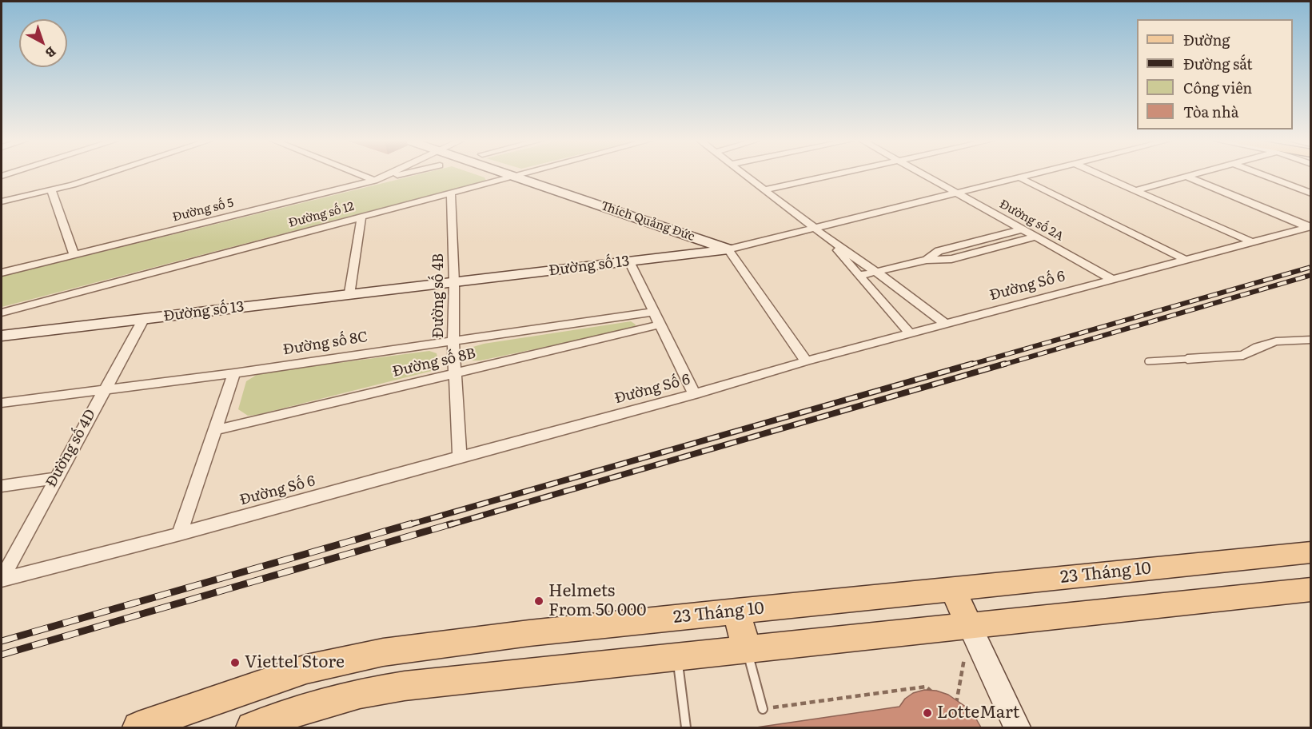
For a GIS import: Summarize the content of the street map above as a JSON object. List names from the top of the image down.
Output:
{
  "streets": {
    "main road": ["23 Tháng 10"],
    "street": [
      "Đường số 5",
      "Đường số 12",
      "Đường số 2A",
      "Thích Quảng Đức",
      "Đường số 13",
      "Đường Số 6",
      "Đường số 4B",
      "Đường số 8C",
      "Đường số 8B",
      "Đường số 4D"
    ]
  },
  "crossings": [
    ["Đường số 12", "Thích Quảng Đức"],
    ["Đường số 12", "Đường số 4B"],
    ["Đường số 2A", "Đường số 13"],
    ["Đường số 2A", "Đường Số 6"],
    ["Thích Quảng Đức", "Đường số 13"],
    ["Đường số 13", "Đường số 4B"],
    ["Đường số 13", "Đường số 4D"],
    ["Đường Số 6", "Đường số 4B"],
    ["Đường Số 6", "Đường số 4D"],
    ["Đường số 4B", "Đường số 8C"],
    ["Đường số 4B", "Đường số 8B"],
    ["Đường số 8C", "Đường số 4D"]
  ],
  "places": ["Helmets From 50 000", "Viettel Store", "LotteMart"],
  "legend": [
    "Đường",
    "Đường sắt",
    "Công viên",
    "Tòa nhà"
  ],
  "north": "bottom right"
}
